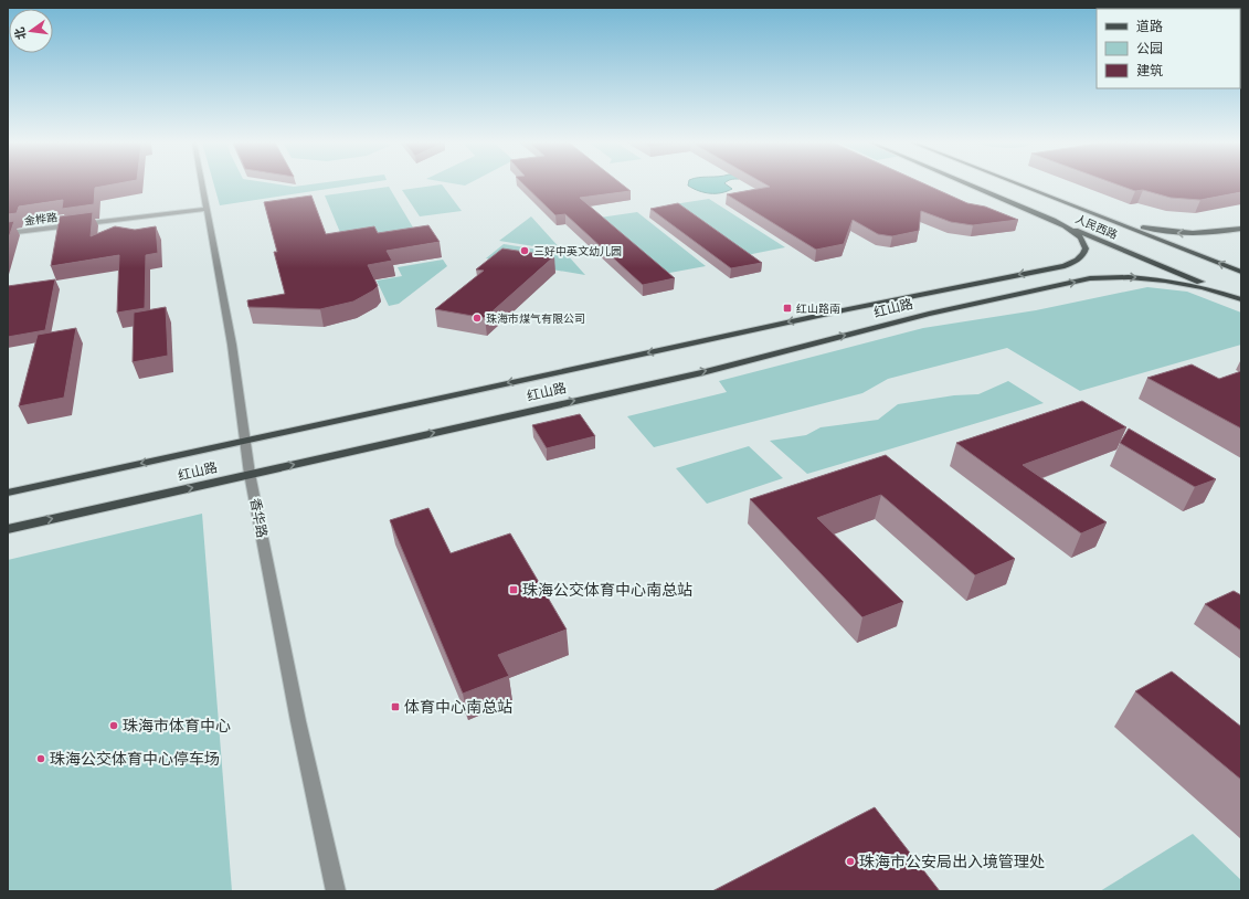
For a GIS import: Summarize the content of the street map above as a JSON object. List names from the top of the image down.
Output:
{
  "streets": {
    "main road": ["人民西路", "红山路"],
    "street": ["金桦路", "香华路"]
  },
  "crossings": [
    ["金桦路", "香华路"],
    ["人民西路", "红山路"],
    ["红山路", "香华路"]
  ],
  "places": {
    "other": [
      "三好中英文幼儿园",
      "珠海市煤气有限公司",
      "珠海市体育中心",
      "珠海公交体育中心停车场",
      "珠海市公安局出入境管理处"
    ],
    "transit": ["红山路南", "珠海公交体育中心南总站", "体育中心南总站"]
  },
  "legend": ["道路", "公园", "建筑"],
  "north": "left"
}
